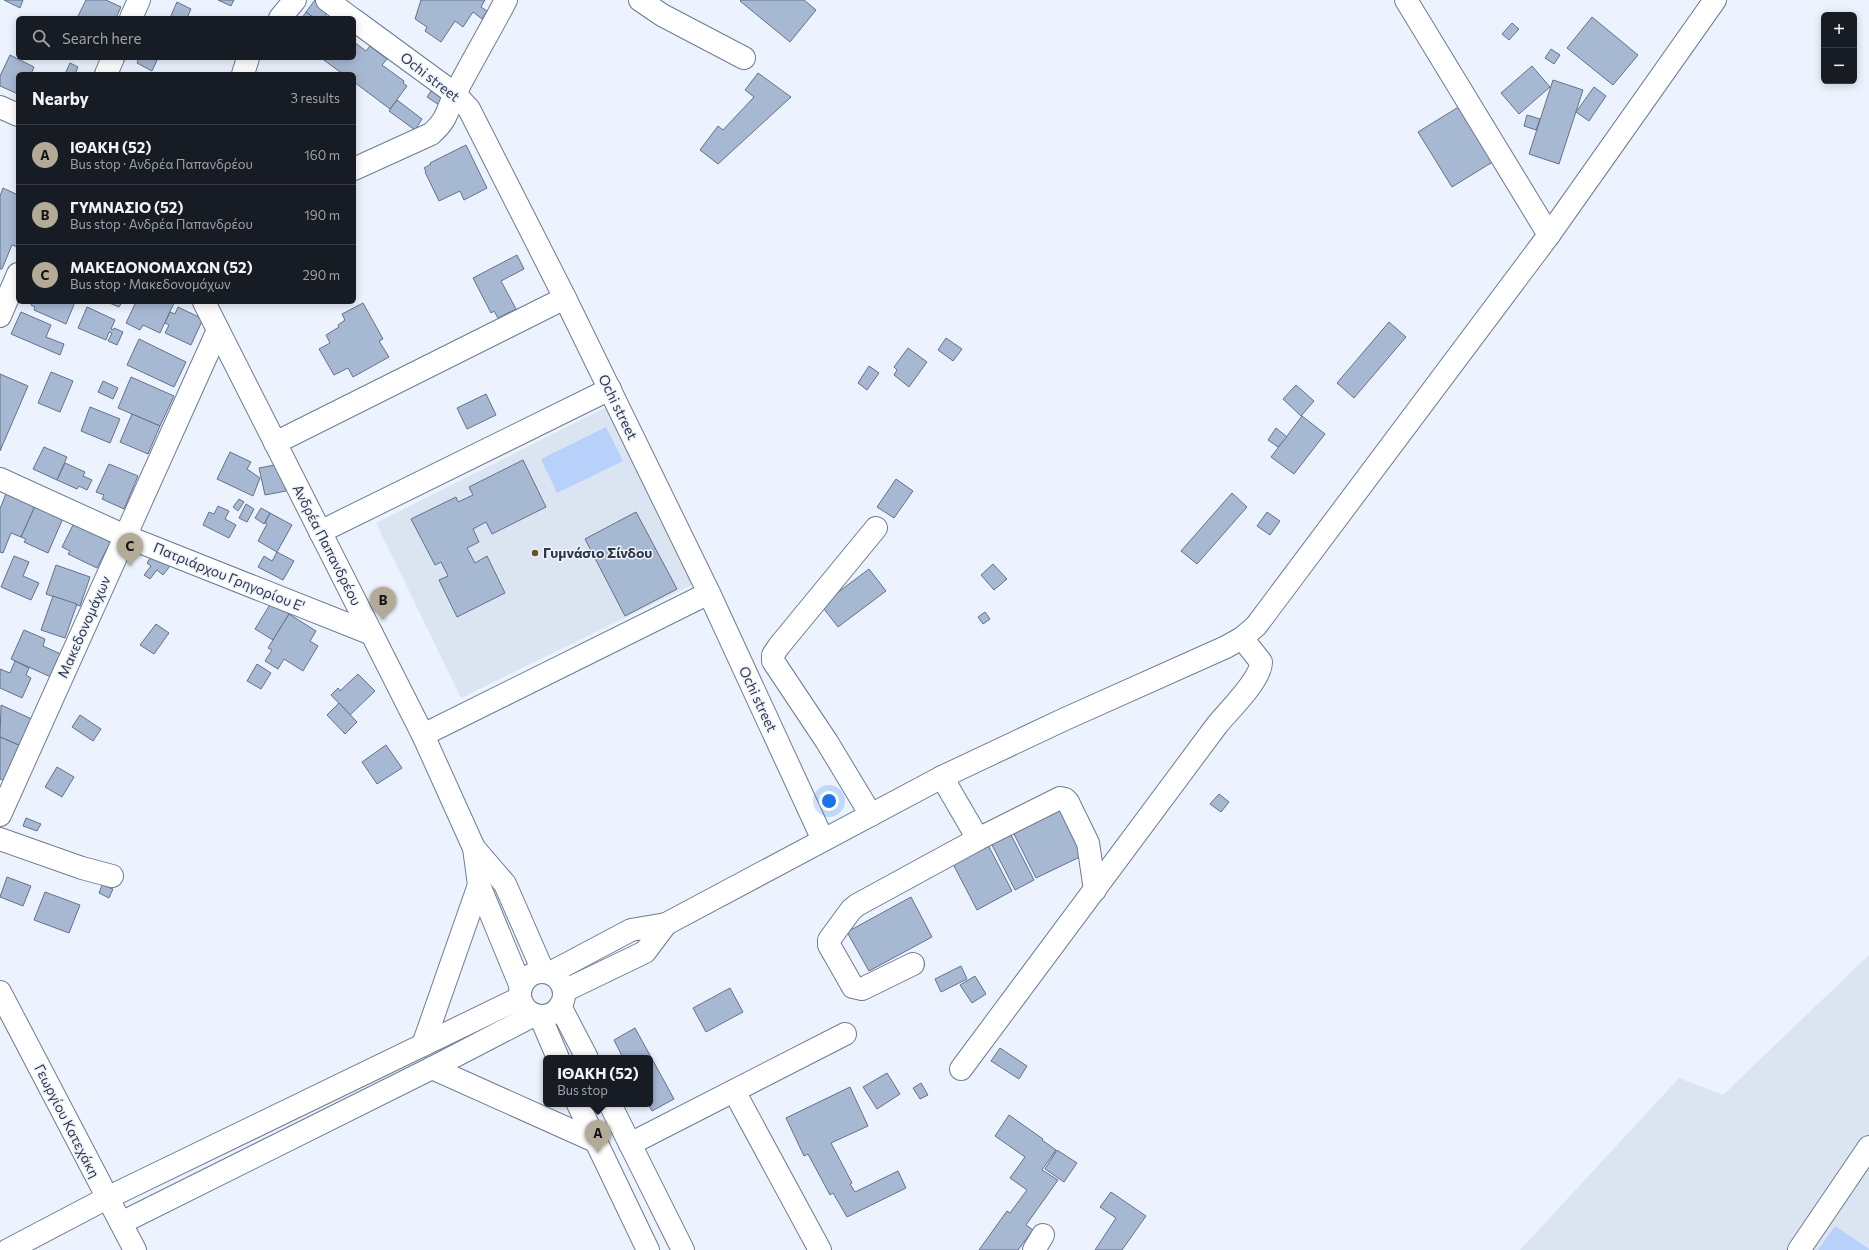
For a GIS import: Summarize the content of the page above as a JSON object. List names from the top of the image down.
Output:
{
  "streets": {
    "street": [
      "Ochi street",
      "Ανδρέα Παπανδρέου",
      "Πατριάρχου Γρηγορίου Ε'",
      "Μακεδονομάχων",
      "Γεωργίου Κατεχάκη"
    ]
  },
  "crossings": [
    ["Ανδρέα Παπανδρέου", "Πατριάρχου Γρηγορίου Ε'"],
    ["Ανδρέα Παπανδρέου", "Μακεδονομάχων"],
    ["Πατριάρχου Γρηγορίου Ε'", "Μακεδονομάχων"]
  ],
  "places": ["Γυμνάσιο Σίνδου"],
  "page": {
    "map_buttons": ["+", "−"],
    "search": "Search here",
    "heading": ["Nearby", "3 results"],
    "list": [
      {
        "mark": "A",
        "name": "ΙΘΑΚΗ (52)",
        "note": "Bus stop · Ανδρέα Παπανδρέου",
        "value": "160 m"
      },
      {
        "mark": "B",
        "name": "ΓΥΜΝΑΣΙΟ (52)",
        "note": "Bus stop · Ανδρέα Παπανδρέου",
        "value": "190 m"
      },
      {
        "mark": "C",
        "name": "ΜΑΚΕΔΟΝΟΜΑΧΩΝ (52)",
        "note": "Bus stop · Μακεδονομάχων",
        "value": "290 m"
      }
    ],
    "pins": ["C", "B", "A"],
    "popup": ["ΙΘΑΚΗ (52)", "Bus stop"]
  }
}
